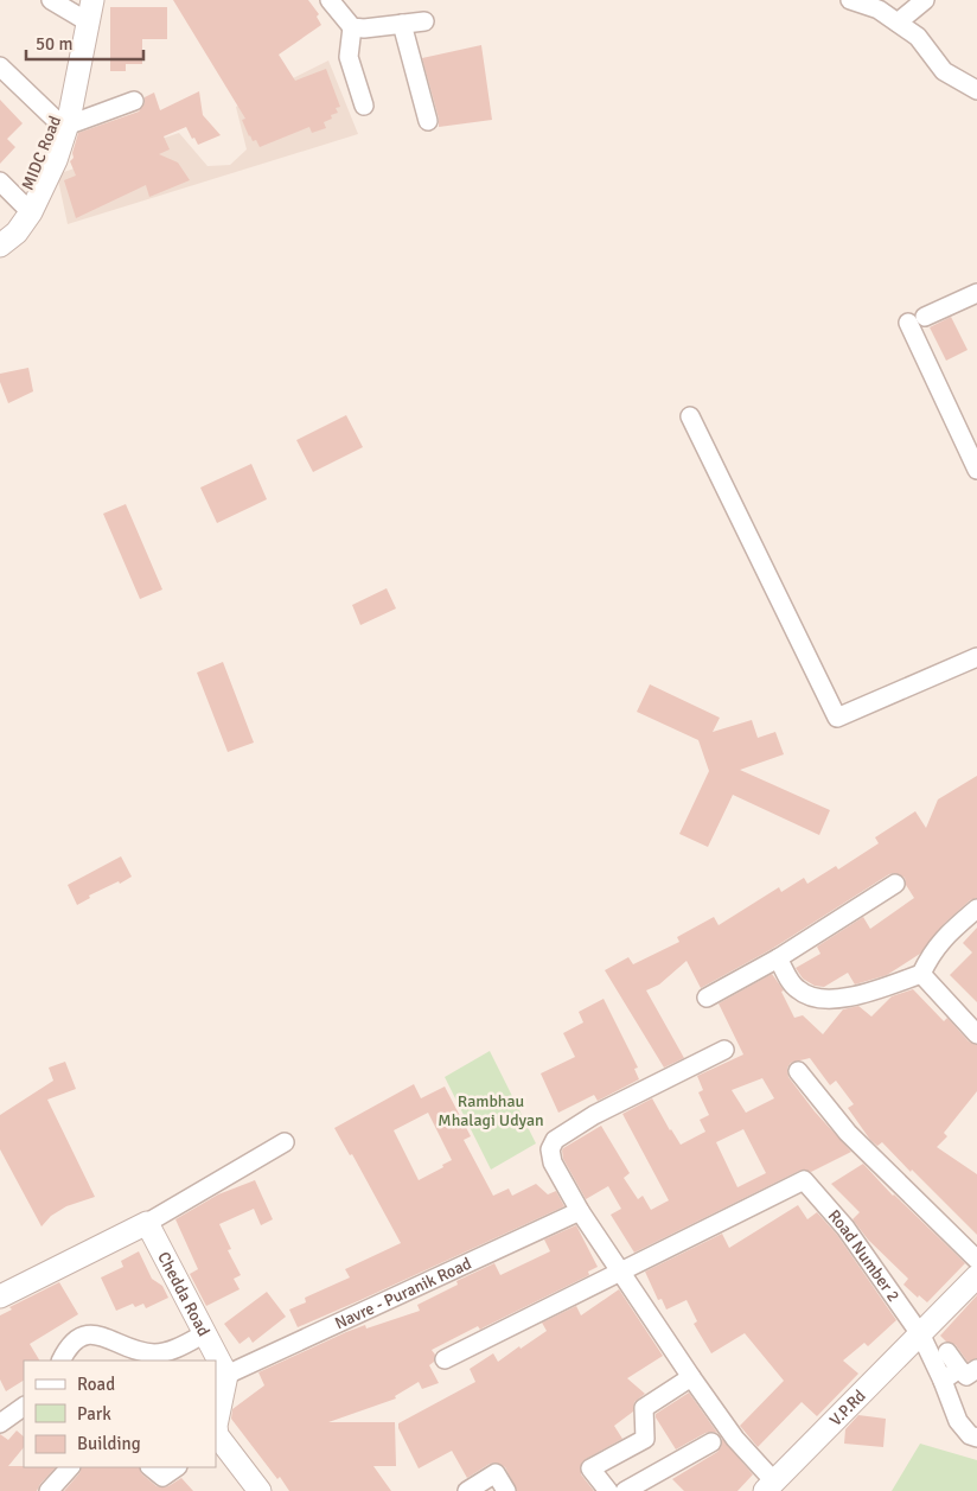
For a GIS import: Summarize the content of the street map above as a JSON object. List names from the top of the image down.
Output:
{
  "streets": {
    "street": [
      "MIDC Road",
      "Road Number 2",
      "Navre - Puranik Road",
      "Chedda Road",
      "V.P.Rd"
    ]
  },
  "crossings": [
    ["Road Number 2", "V.P.Rd"],
    ["Navre - Puranik Road", "Chedda Road"]
  ],
  "parks": ["Rambhau Mhalagi Udyan"],
  "legend": ["Road", "Park", "Building"],
  "scale_bar": "50 m"
}
